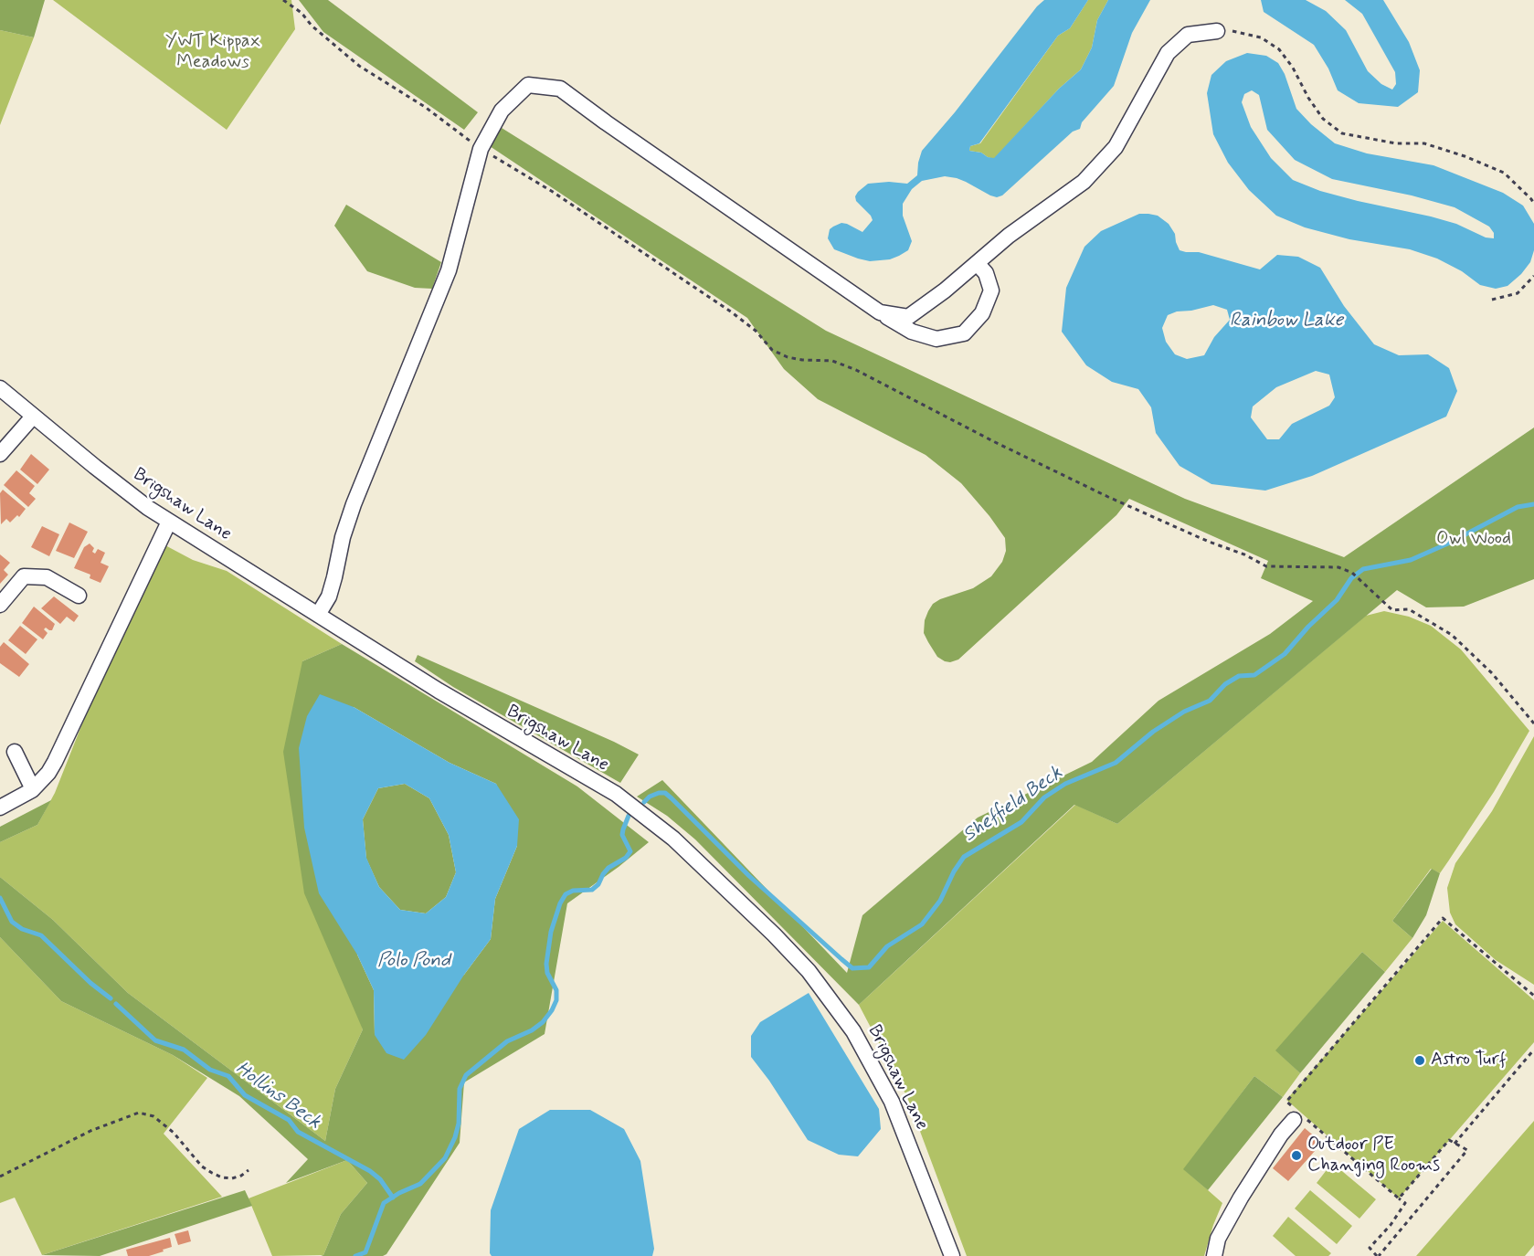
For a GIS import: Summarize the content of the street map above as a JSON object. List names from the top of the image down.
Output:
{
  "streets": {
    "street": ["Brigshaw Lane"]
  },
  "water": [
    "Rainbow Lake",
    "Sheffield Beck",
    "Polo Pond",
    "Hollins Beck"
  ],
  "parks": ["YWT Kippax Meadows", "Owl Wood"],
  "places": ["Astro Turf", "Outdoor PE Changing Rooms"]
}
